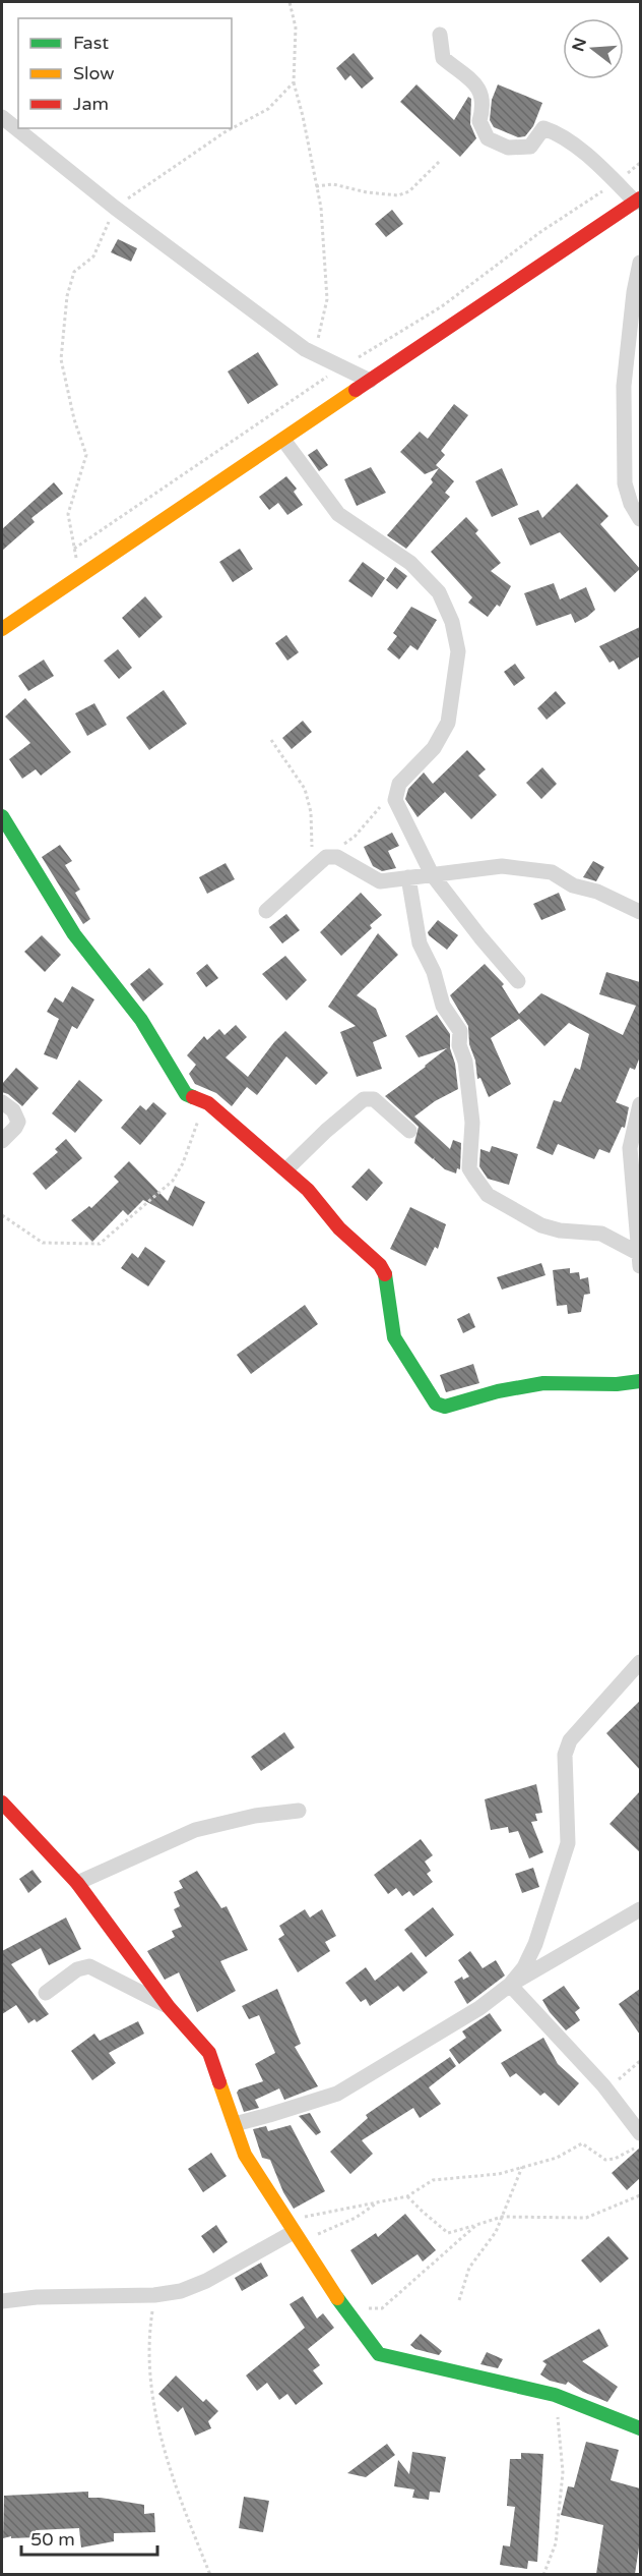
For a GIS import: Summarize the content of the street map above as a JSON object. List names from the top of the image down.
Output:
{
  "legend": ["Fast", "Slow", "Jam"],
  "scale_bar": "50 m",
  "north": "left"
}
